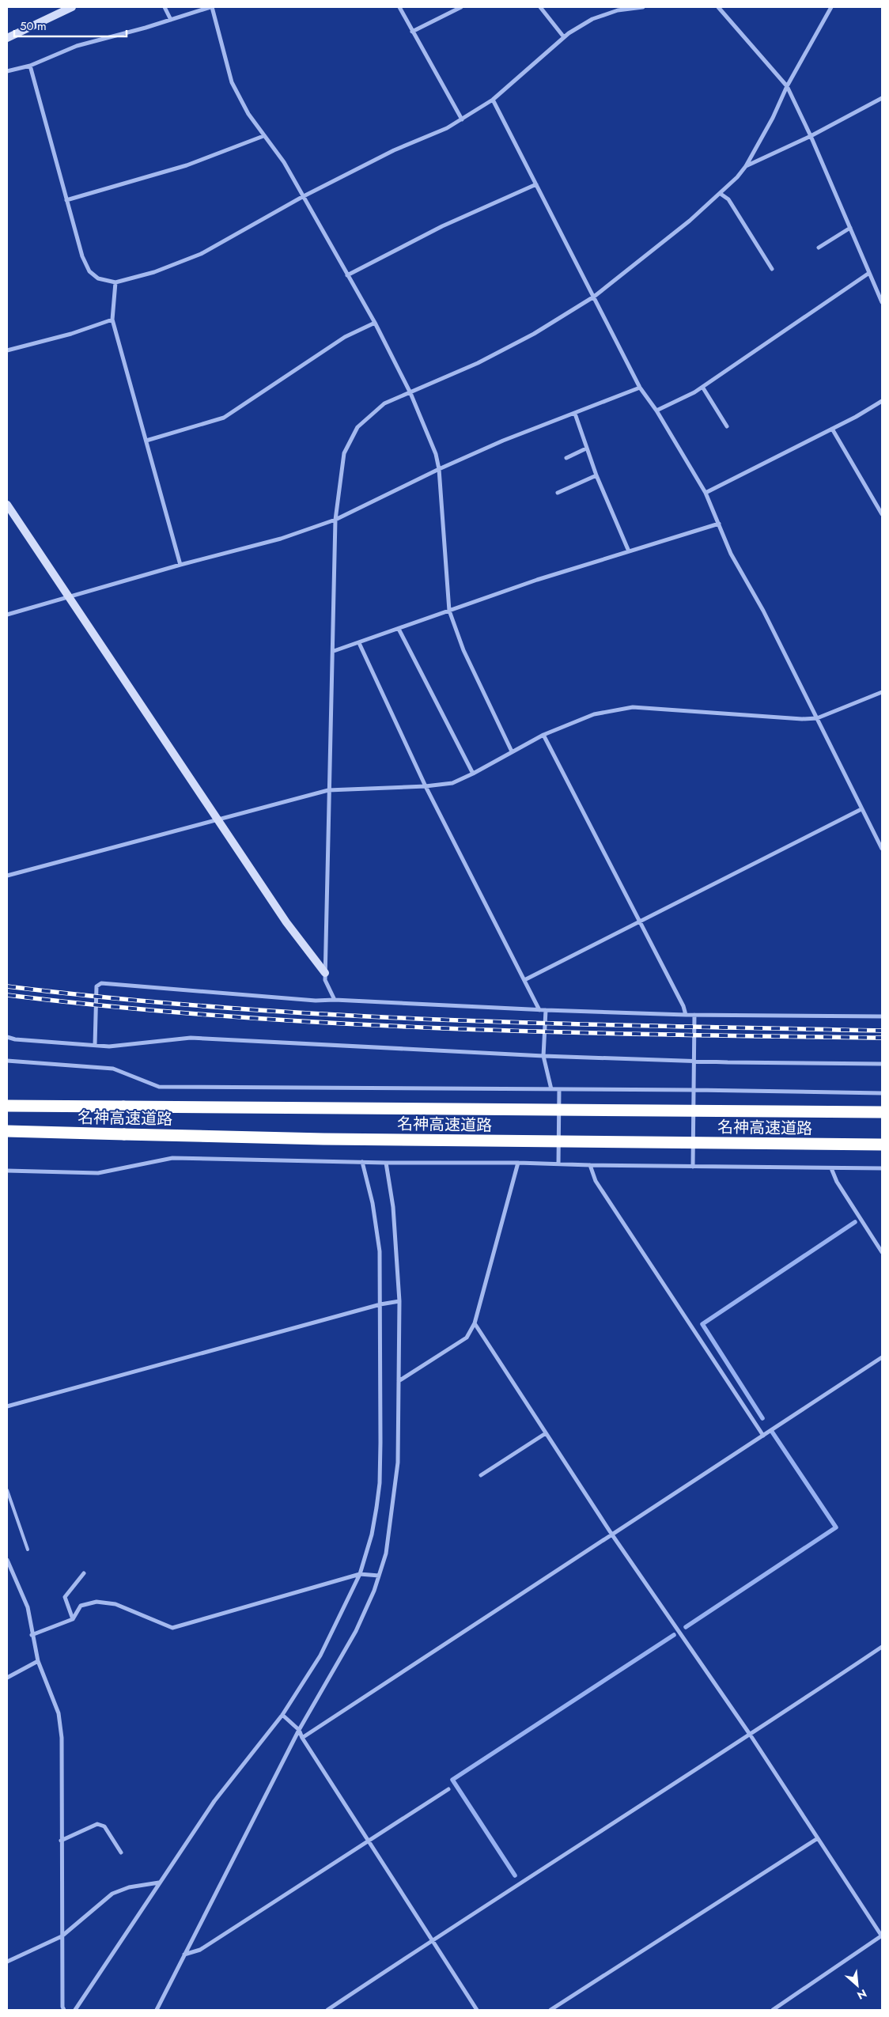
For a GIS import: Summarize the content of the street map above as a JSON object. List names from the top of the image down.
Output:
{
  "streets": {
    "highway": ["名神高速道路"]
  },
  "scale_bar": "50 m",
  "north": "bottom right"
}
